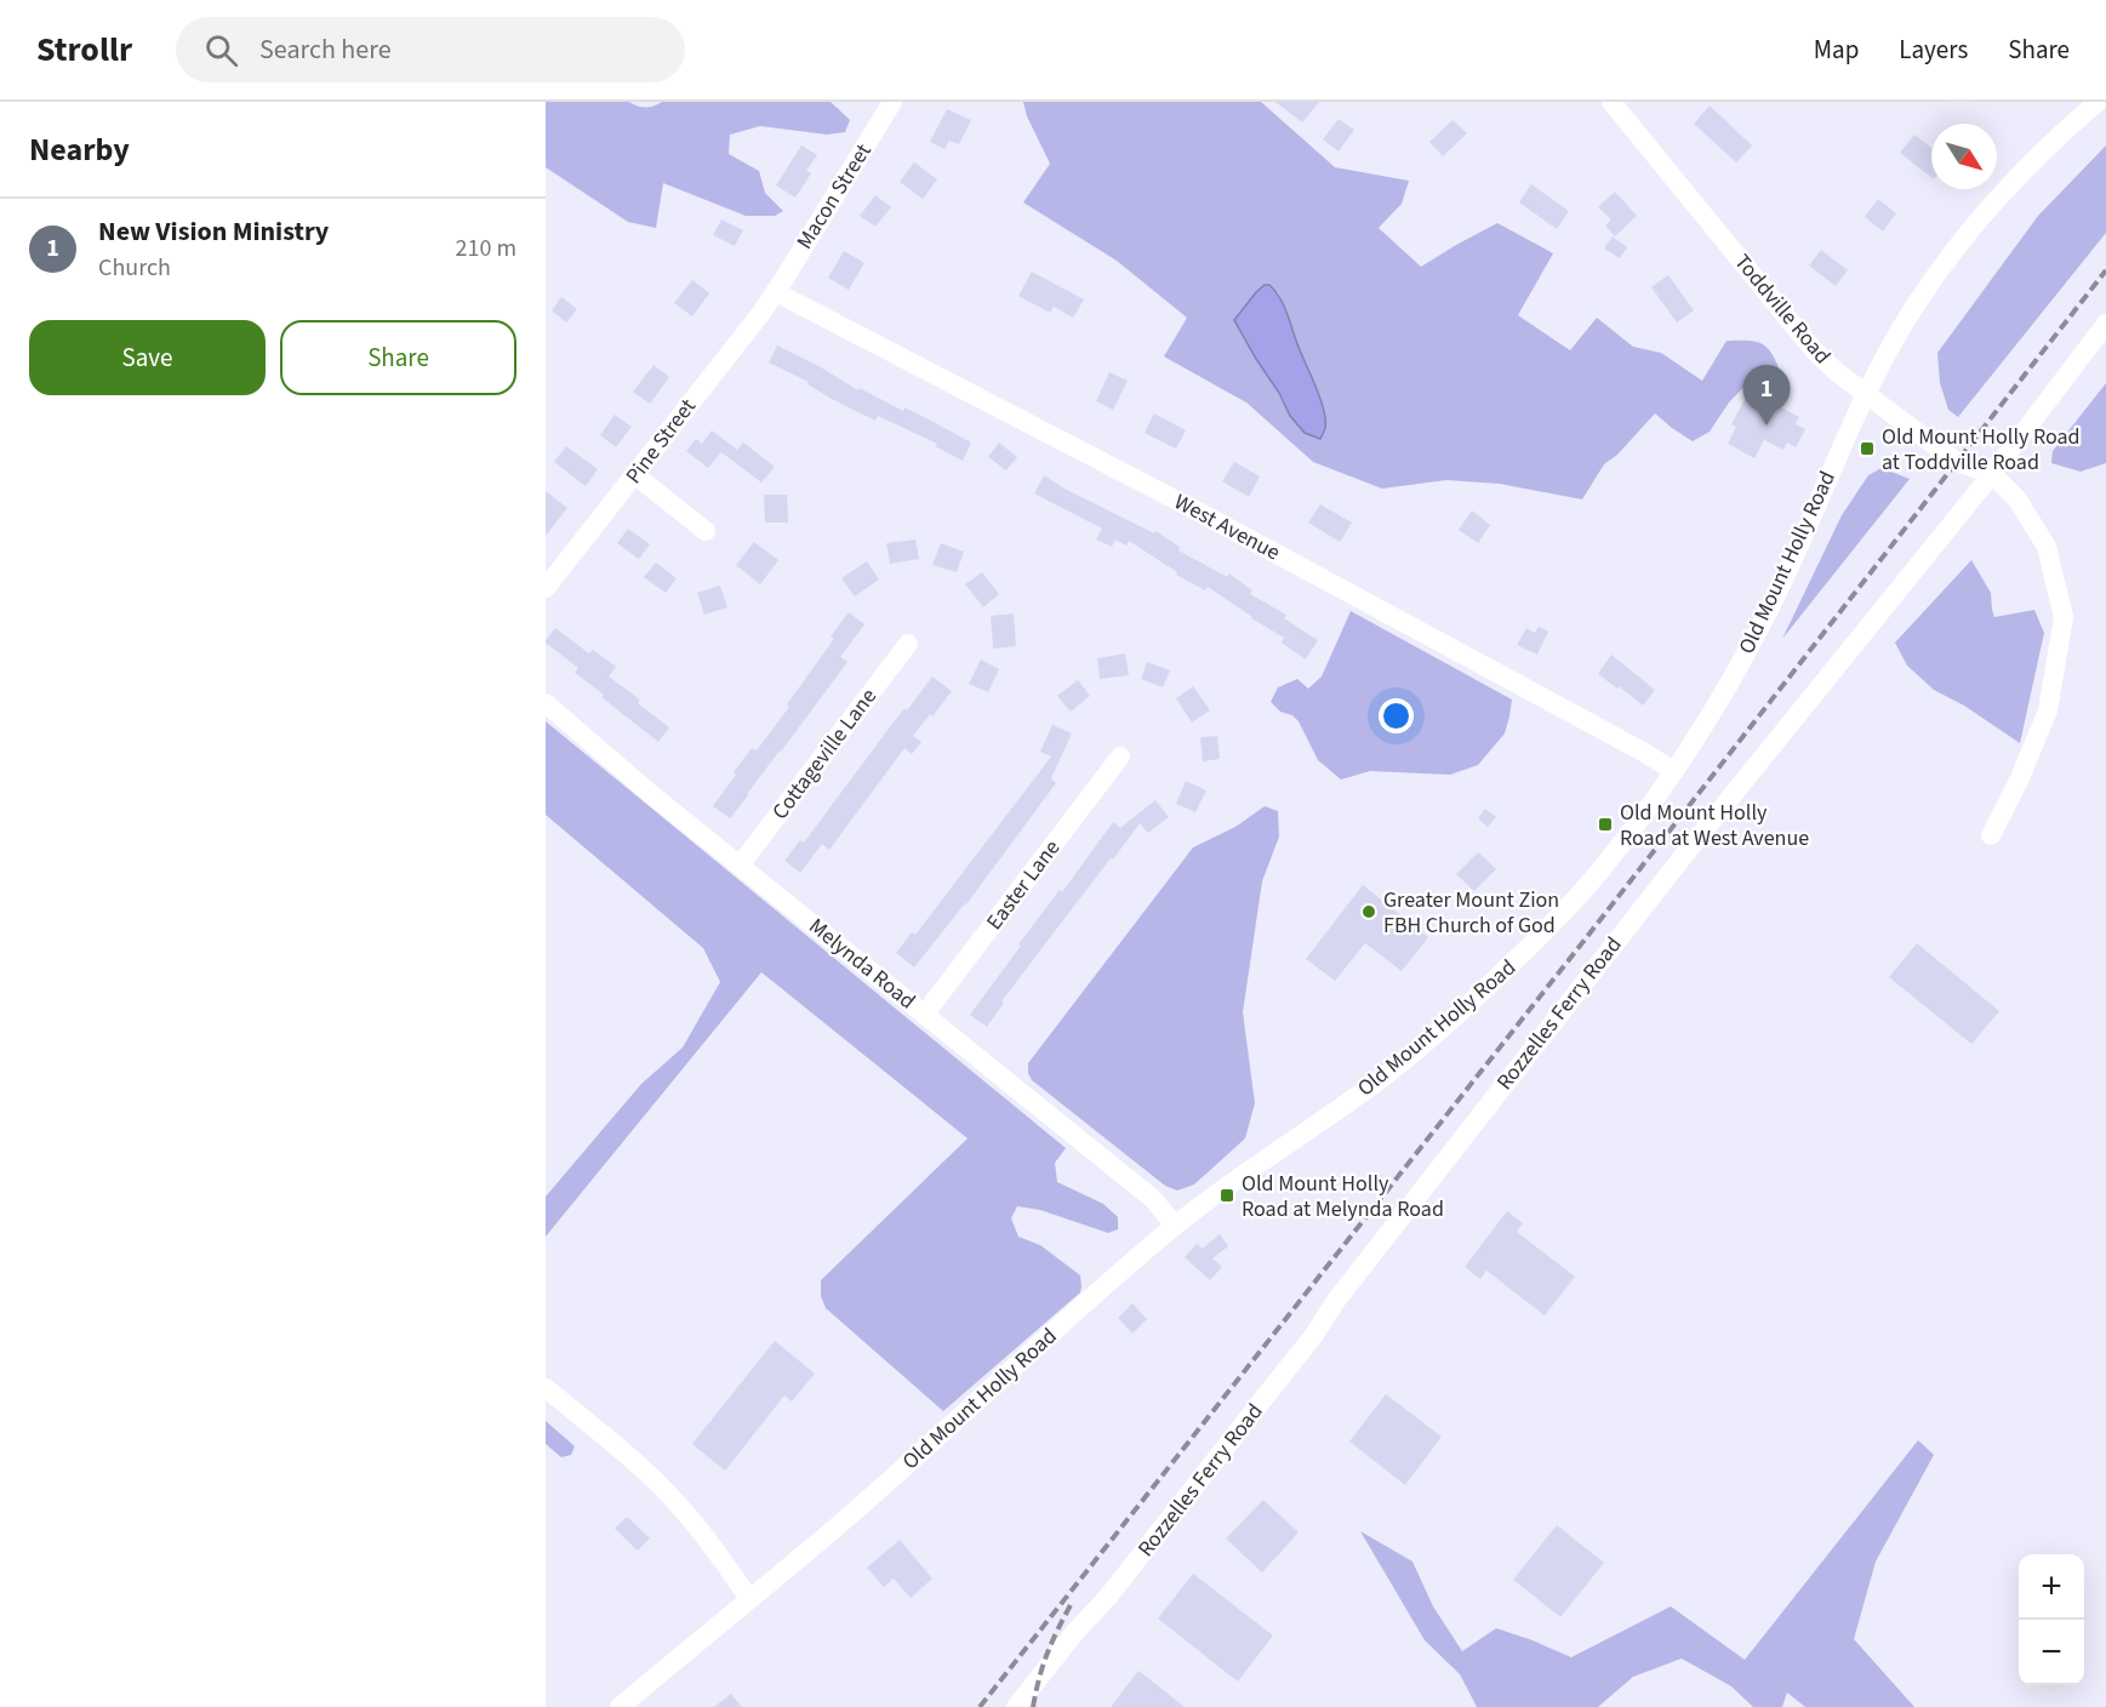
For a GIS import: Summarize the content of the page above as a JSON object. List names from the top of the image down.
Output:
{
  "streets": {
    "street": [
      "Macon Street",
      "Toddville Road",
      "Pine Street",
      "West Avenue",
      "Old Mount Holly Road",
      "Cottageville Lane",
      "Easter Lane",
      "Melynda Road",
      "Rozzelles Ferry Road"
    ]
  },
  "crossings": [
    ["Macon Street", "Pine Street"],
    ["Macon Street", "West Avenue"],
    ["Toddville Road", "Old Mount Holly Road"],
    ["Toddville Road", "Rozzelles Ferry Road"],
    ["Pine Street", "West Avenue"],
    ["West Avenue", "Old Mount Holly Road"],
    ["Old Mount Holly Road", "Melynda Road"],
    ["Cottageville Lane", "Melynda Road"],
    ["Easter Lane", "Melynda Road"]
  ],
  "places": {
    "transit": ["Old Mount Holly Road at Toddville Road", "Old Mount Holly Road at West Avenue", "Old Mount Holly Road at Melynda Road"],
    "other": ["Greater Mount Zion FBH Church of God"]
  },
  "north": "bottom right",
  "page": {
    "header": "Strollr",
    "search": "Search here",
    "nav": ["Map", "Layers", "Share"],
    "heading": "Nearby",
    "list": [
      {
        "mark": "1",
        "name": "New Vision Ministry",
        "note": "Church",
        "value": "210 m"
      }
    ],
    "buttons": ["Save", "Share"],
    "pins": "1",
    "map_buttons": ["+", "−"]
  }
}
